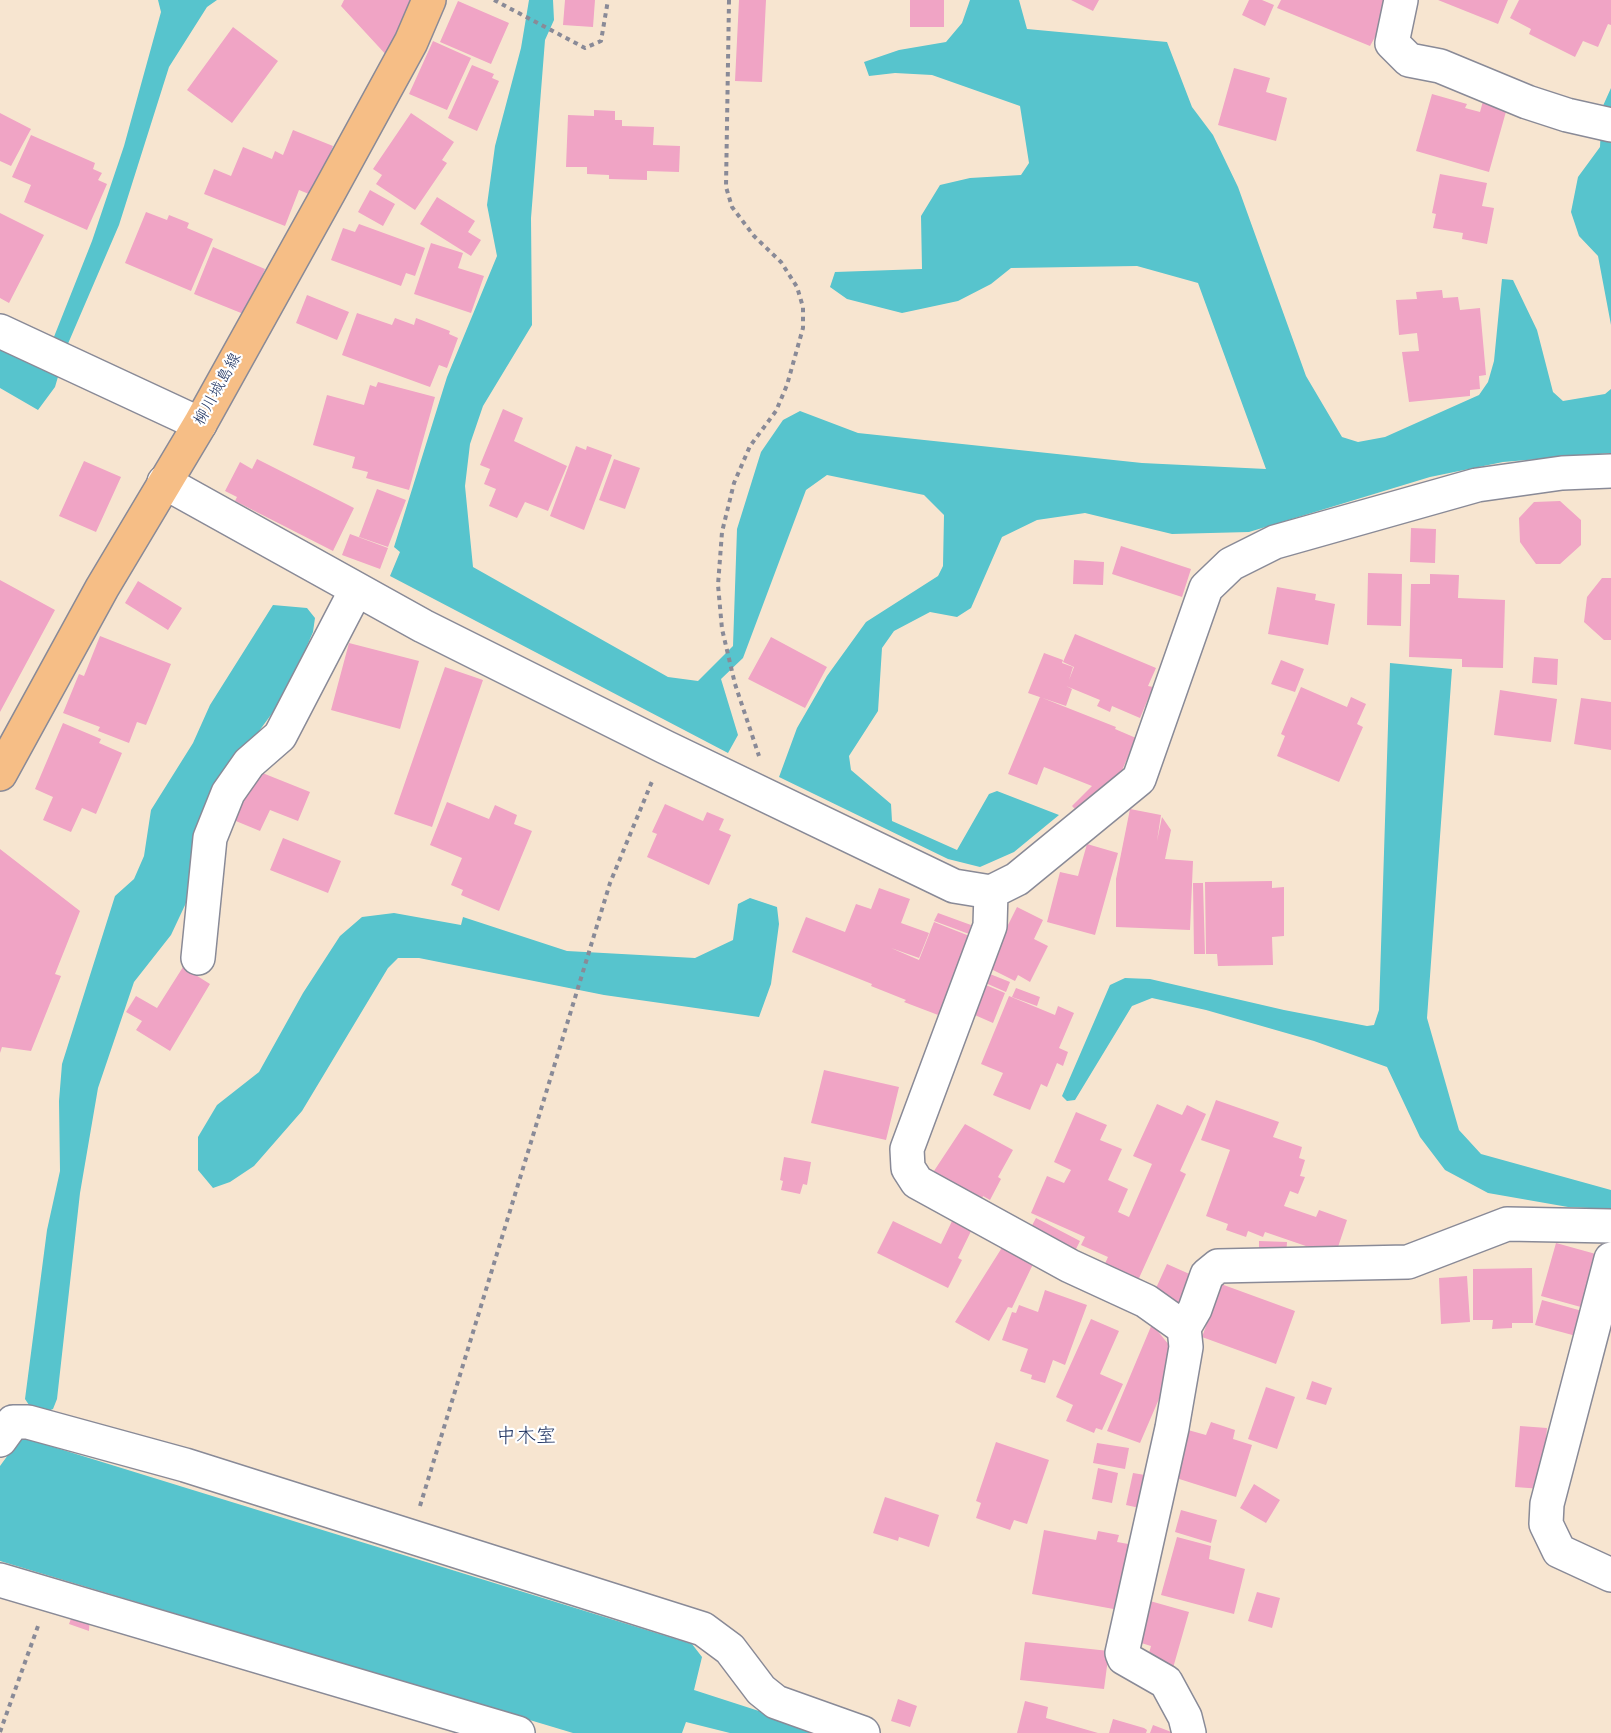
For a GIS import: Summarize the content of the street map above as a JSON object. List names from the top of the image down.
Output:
{
  "streets": {
    "main road": ["柳川城島線"]
  },
  "districts": ["中木室"]
}
